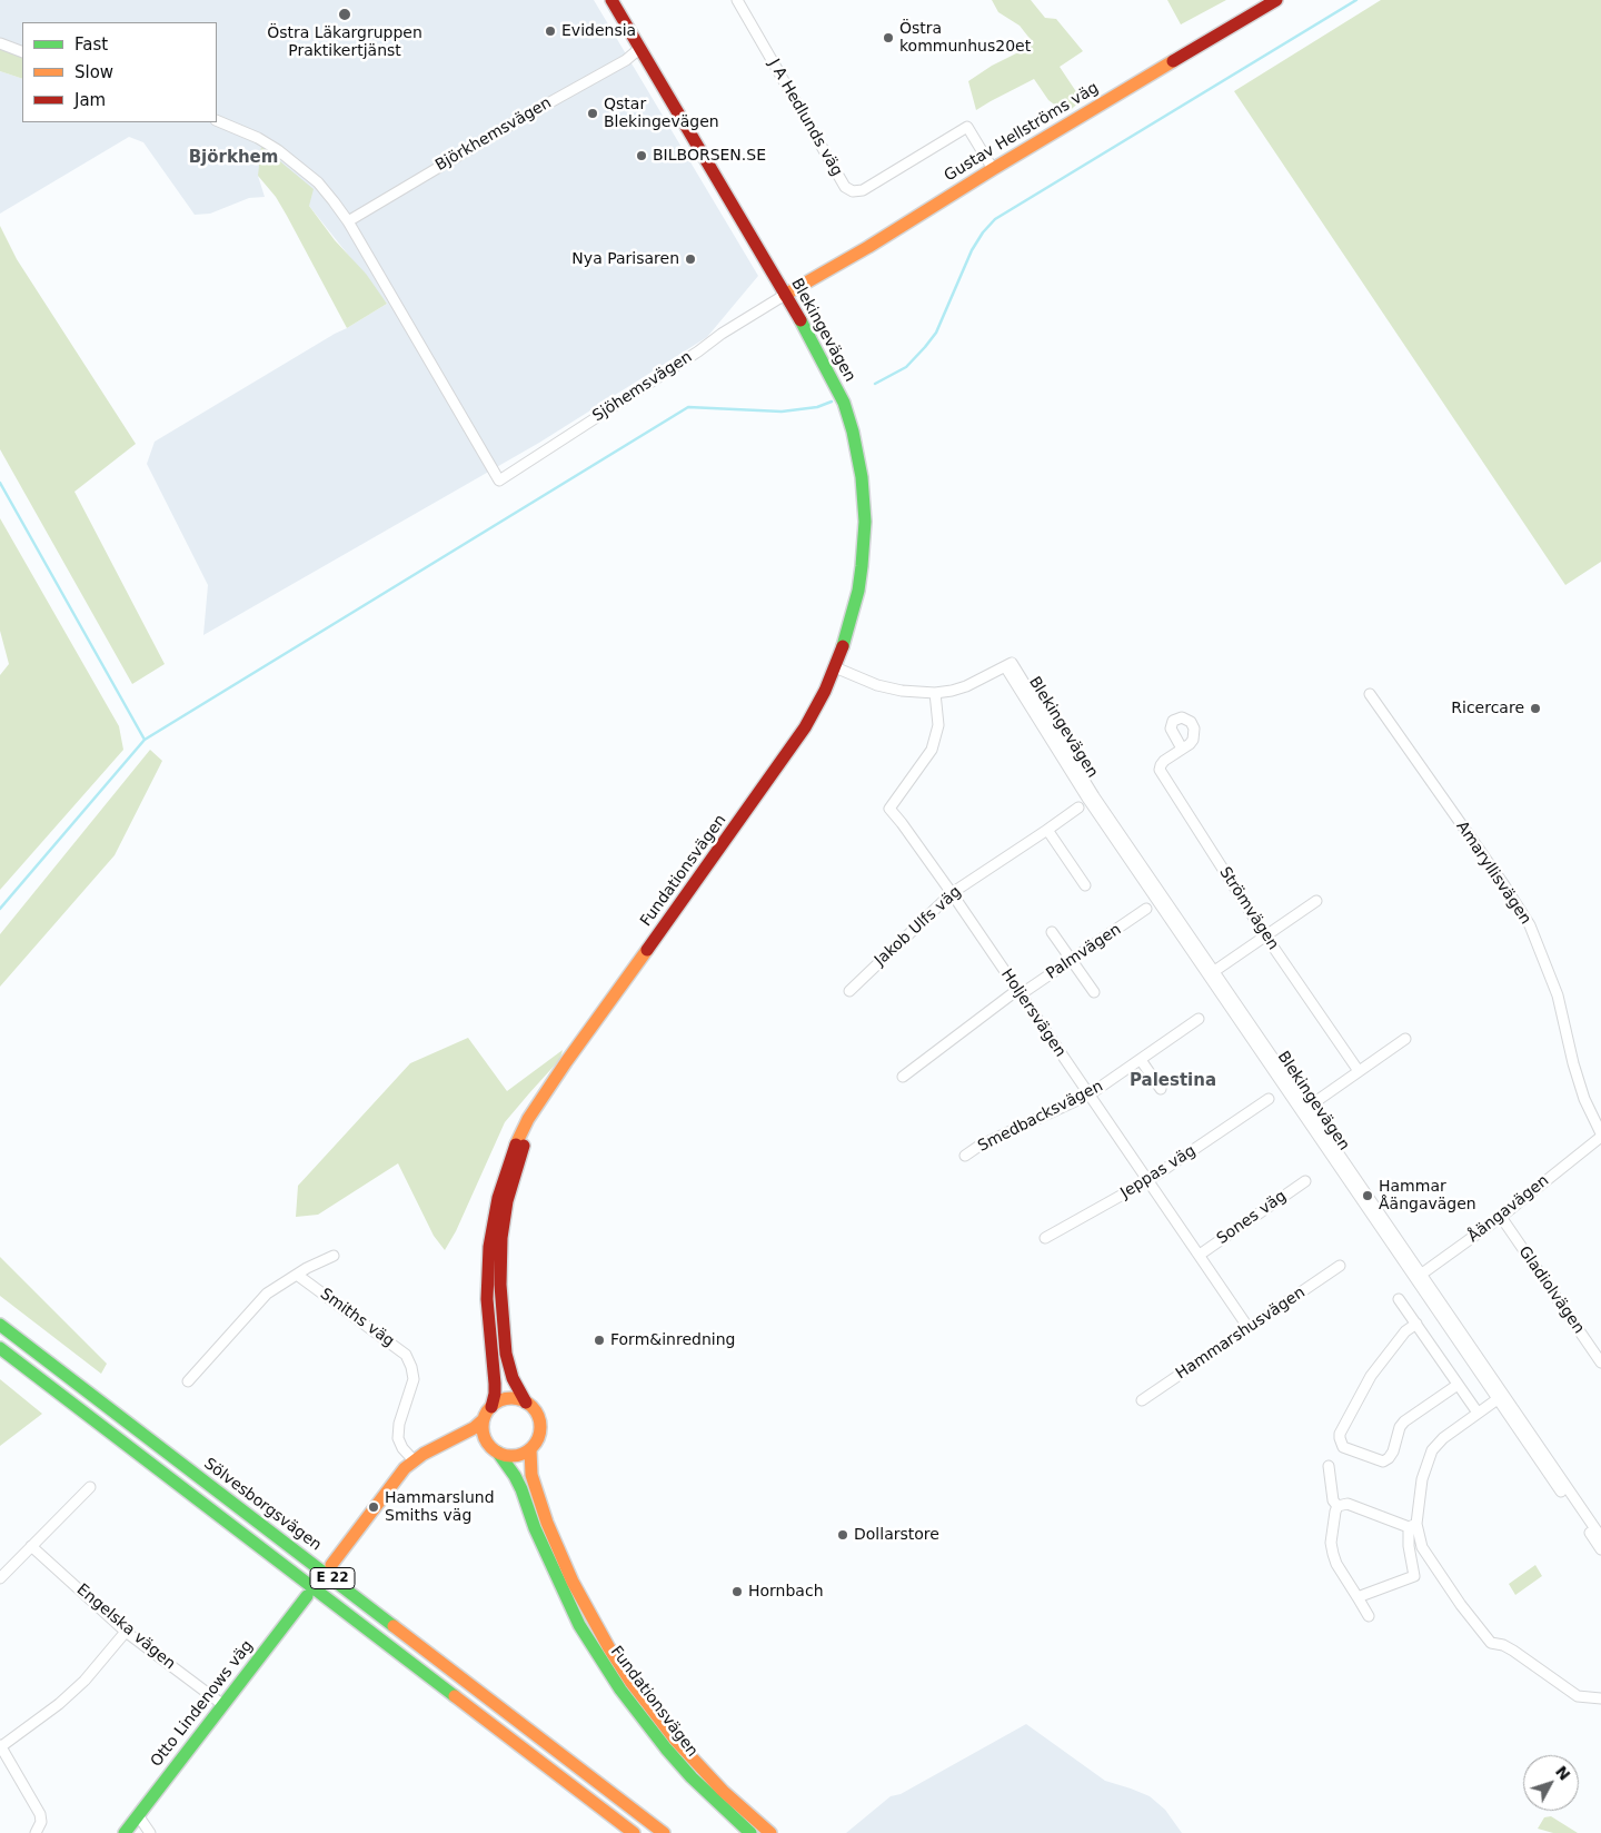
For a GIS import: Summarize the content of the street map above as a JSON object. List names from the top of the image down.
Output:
{
  "streets": {
    "main road": [
      "Gustav Hellströms väg",
      "Blekingevägen",
      "Fundationsvägen",
      "Sölvesborgsvägen",
      "E 22",
      "Otto Lindenows väg"
    ],
    "street": [
      "J A Hedlunds väg",
      "Björkhemsvägen",
      "Sjöhemsvägen",
      "Amaryllisvägen",
      "Strömvägen",
      "Jakob Ulfs väg",
      "Palmvägen",
      "Holjersvägen",
      "Smedbacksvägen",
      "Jeppas väg",
      "Åängavägen",
      "Sones väg",
      "Gladiolvägen",
      "Smiths väg",
      "Hammarshusvägen",
      "Engelska vägen"
    ]
  },
  "crossings": [
    ["J A Hedlunds väg", "Gustav Hellströms väg"],
    ["Gustav Hellströms väg", "Blekingevägen"],
    ["Gustav Hellströms väg", "Sjöhemsvägen"],
    ["Björkhemsvägen", "Blekingevägen"],
    ["Björkhemsvägen", "Sjöhemsvägen"],
    ["Blekingevägen", "Sjöhemsvägen"],
    ["Blekingevägen", "Fundationsvägen"],
    ["Blekingevägen", "Holjersvägen"],
    ["Blekingevägen", "Åängavägen"],
    ["Amaryllisvägen", "Åängavägen"],
    ["Jakob Ulfs väg", "Holjersvägen"],
    ["Palmvägen", "Holjersvägen"],
    ["Holjersvägen", "Smedbacksvägen"],
    ["Holjersvägen", "Jeppas väg"],
    ["Holjersvägen", "Sones väg"],
    ["Holjersvägen", "Hammarshusvägen"],
    ["Åängavägen", "Gladiolvägen"],
    ["Engelska vägen", "Otto Lindenows väg"]
  ],
  "districts": ["Björkhem", "Palestina"],
  "places": [
    "Östra Läkargruppen Praktikertjänst",
    "Evidensia",
    "Östra kommunhus20et",
    "Qstar Blekingevägen",
    "BILBORSEN.SE",
    "Nya Parisaren",
    "Ricercare",
    "Hammar Åängavägen",
    "Form&inredning",
    "Hammarslund Smiths väg",
    "Dollarstore",
    "Hornbach"
  ],
  "legend": ["Fast", "Slow", "Jam"],
  "north": "top right"
}
